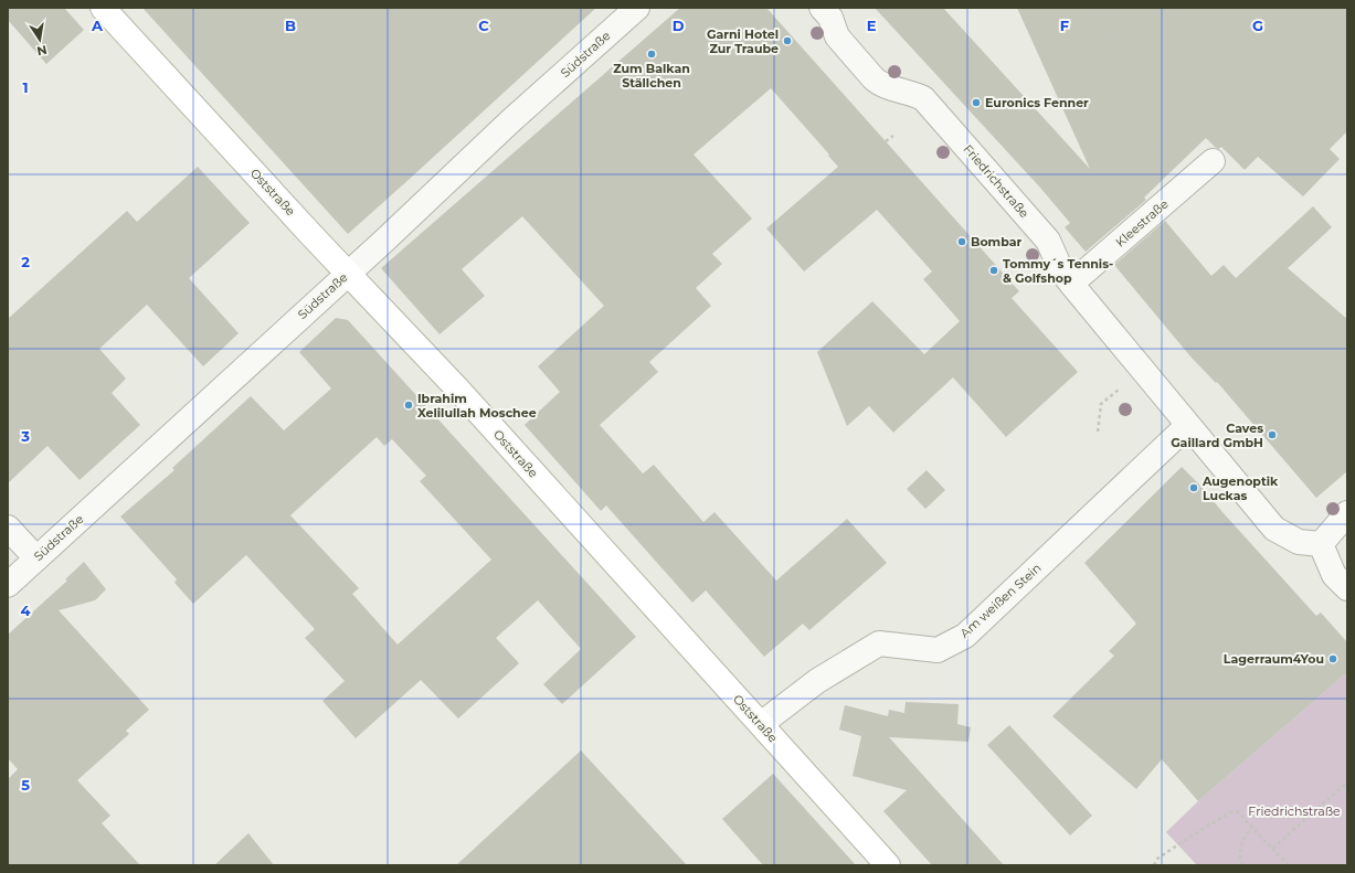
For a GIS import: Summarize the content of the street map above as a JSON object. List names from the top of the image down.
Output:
{
  "streets": {
    "main road": ["Oststraße"],
    "street": [
      "Südstraße",
      "Friedrichstraße",
      "Kleestraße",
      "Am weißen Stein"
    ]
  },
  "crossings": [
    ["Südstraße", "Oststraße"],
    ["Friedrichstraße", "Kleestraße"],
    ["Friedrichstraße", "Am weißen Stein"],
    ["Oststraße", "Am weißen Stein"]
  ],
  "parks": ["Friedrichstraße"],
  "places": [
    "Garni Hotel Zur Traube",
    "Zum Balkan Ställchen",
    "Euronics Fenner",
    "Bombar",
    "Tommy´s Tennis- & Golfshop",
    "Ibrahim Xelilullah Moschee",
    "Caves Gaillard GmbH",
    "Augenoptik Luckas",
    "Lagerraum4You"
  ],
  "north": "bottom",
  "grid": {
    "columns": [
      "A",
      "B",
      "C",
      "D",
      "E",
      "F",
      "G"
    ],
    "rows": [
      "1",
      "2",
      "3",
      "4",
      "5"
    ]
  }
}
